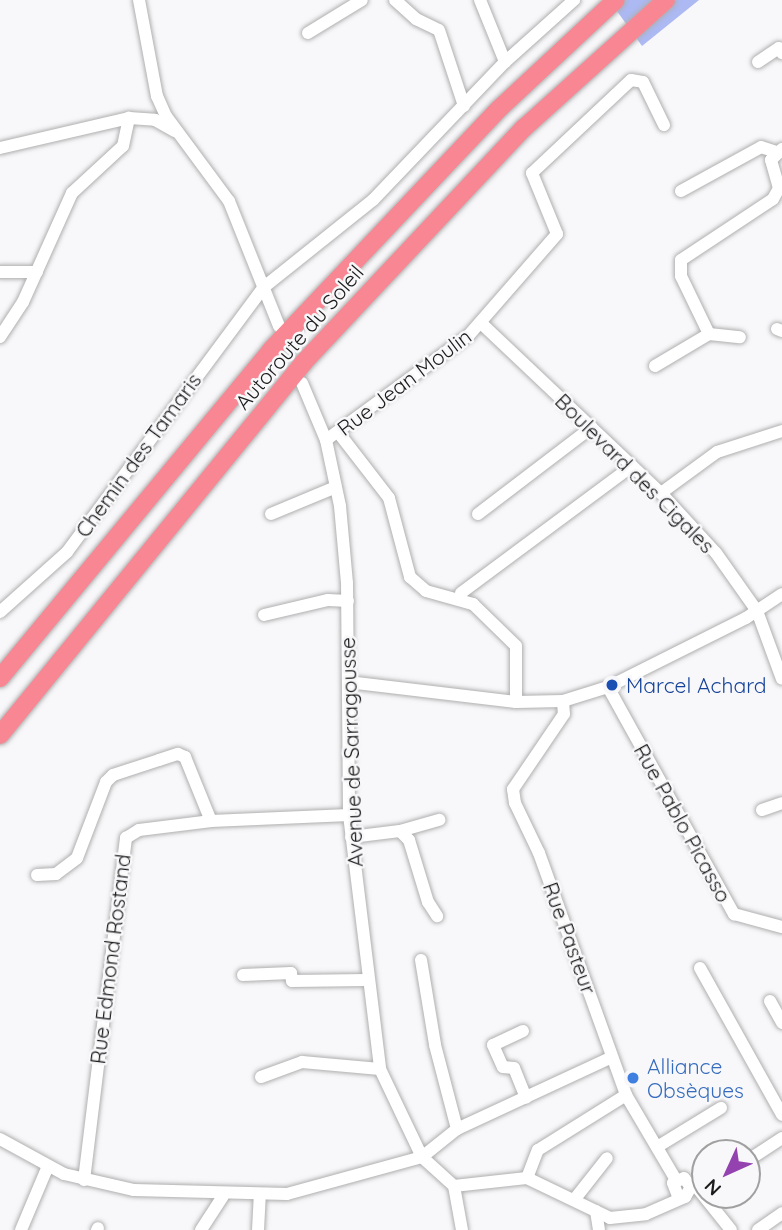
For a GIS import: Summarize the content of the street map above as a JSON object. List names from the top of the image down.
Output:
{
  "streets": {
    "highway": ["Autoroute du Soleil"],
    "street": [
      "Rue Jean Moulin",
      "Chemin des Tamaris",
      "Boulevard des Cigales",
      "Avenue de Sarragousse",
      "Rue Pablo Picasso",
      "Rue Pasteur",
      "Rue Edmond Rostand"
    ]
  },
  "crossings": [
    ["Rue Jean Moulin", "Boulevard des Cigales"],
    ["Rue Jean Moulin", "Avenue de Sarragousse"],
    ["Avenue de Sarragousse", "Rue Edmond Rostand"]
  ],
  "places": ["Marcel Achard", "Alliance Obsèques"],
  "north": "bottom left"
}
